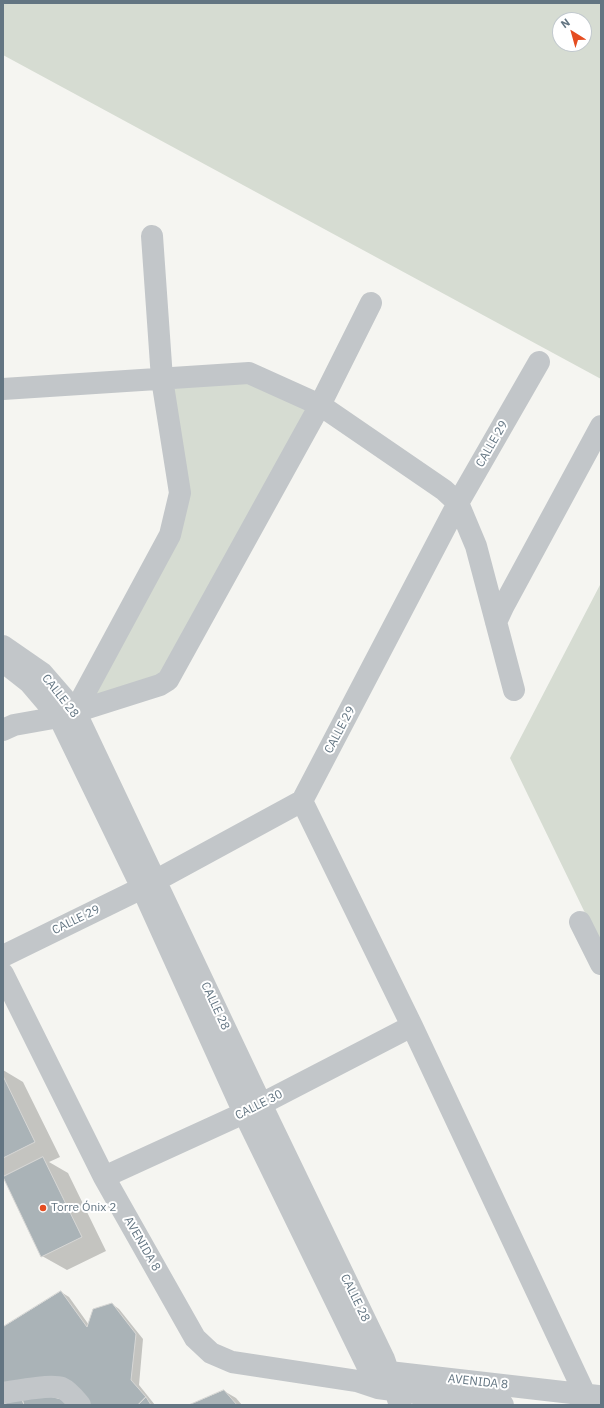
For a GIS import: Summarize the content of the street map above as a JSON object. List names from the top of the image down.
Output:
{
  "streets": {
    "street": [
      "CALLE 29",
      "CALLE 28",
      "CALLE 30",
      "AVENIDA 8"
    ]
  },
  "crossings": [
    ["CALLE 29", "CALLE 28"],
    ["CALLE 28", "CALLE 30"],
    ["CALLE 28", "AVENIDA 8"],
    ["CALLE 30", "AVENIDA 8"]
  ],
  "places": ["Torre Ónix 2"],
  "north": "top left"
}
